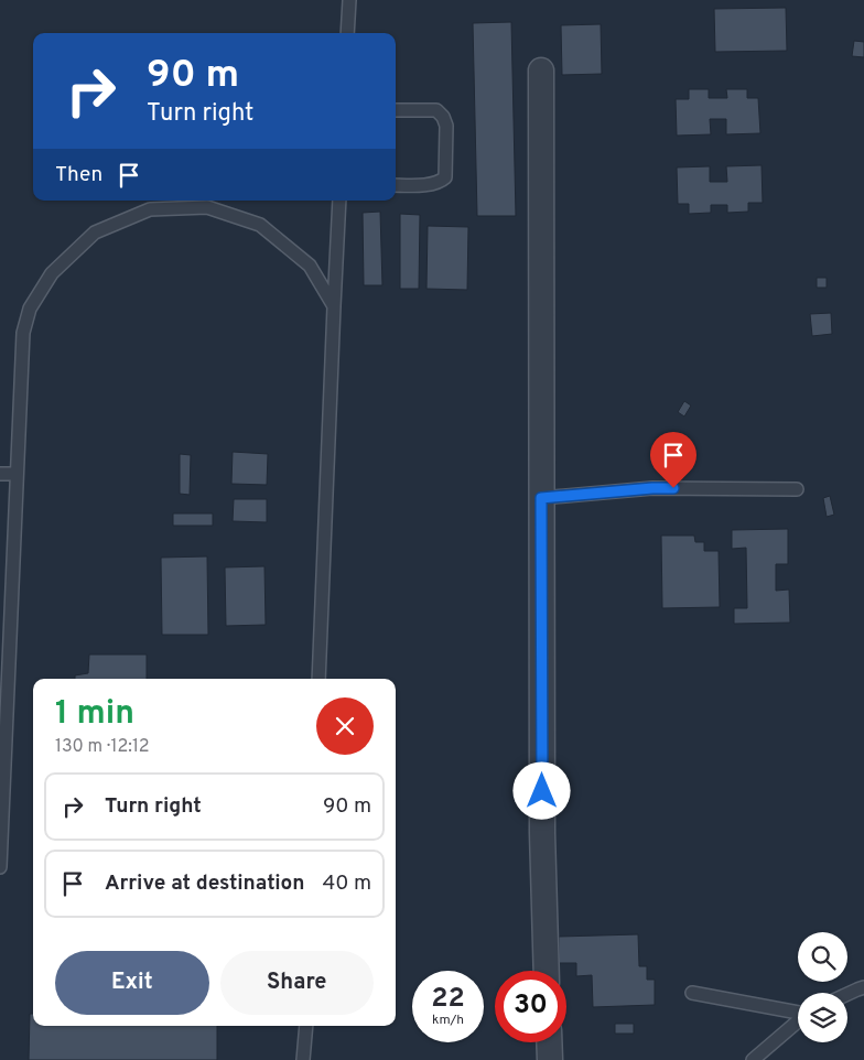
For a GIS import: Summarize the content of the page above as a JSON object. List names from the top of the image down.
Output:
{
  "page": {
    "turn": ["90 m", "Turn right"],
    "then": "Then",
    "heading": ["1 min", "130 m · 12:12"],
    "list": [
      {
        "name": "Turn right",
        "value": "90 m"
      },
      {
        "name": "Arrive at destination",
        "value": "40 m"
      }
    ],
    "buttons": ["Exit", "Share"],
    "speed": "22 km/h",
    "limit": "30"
  }
}
